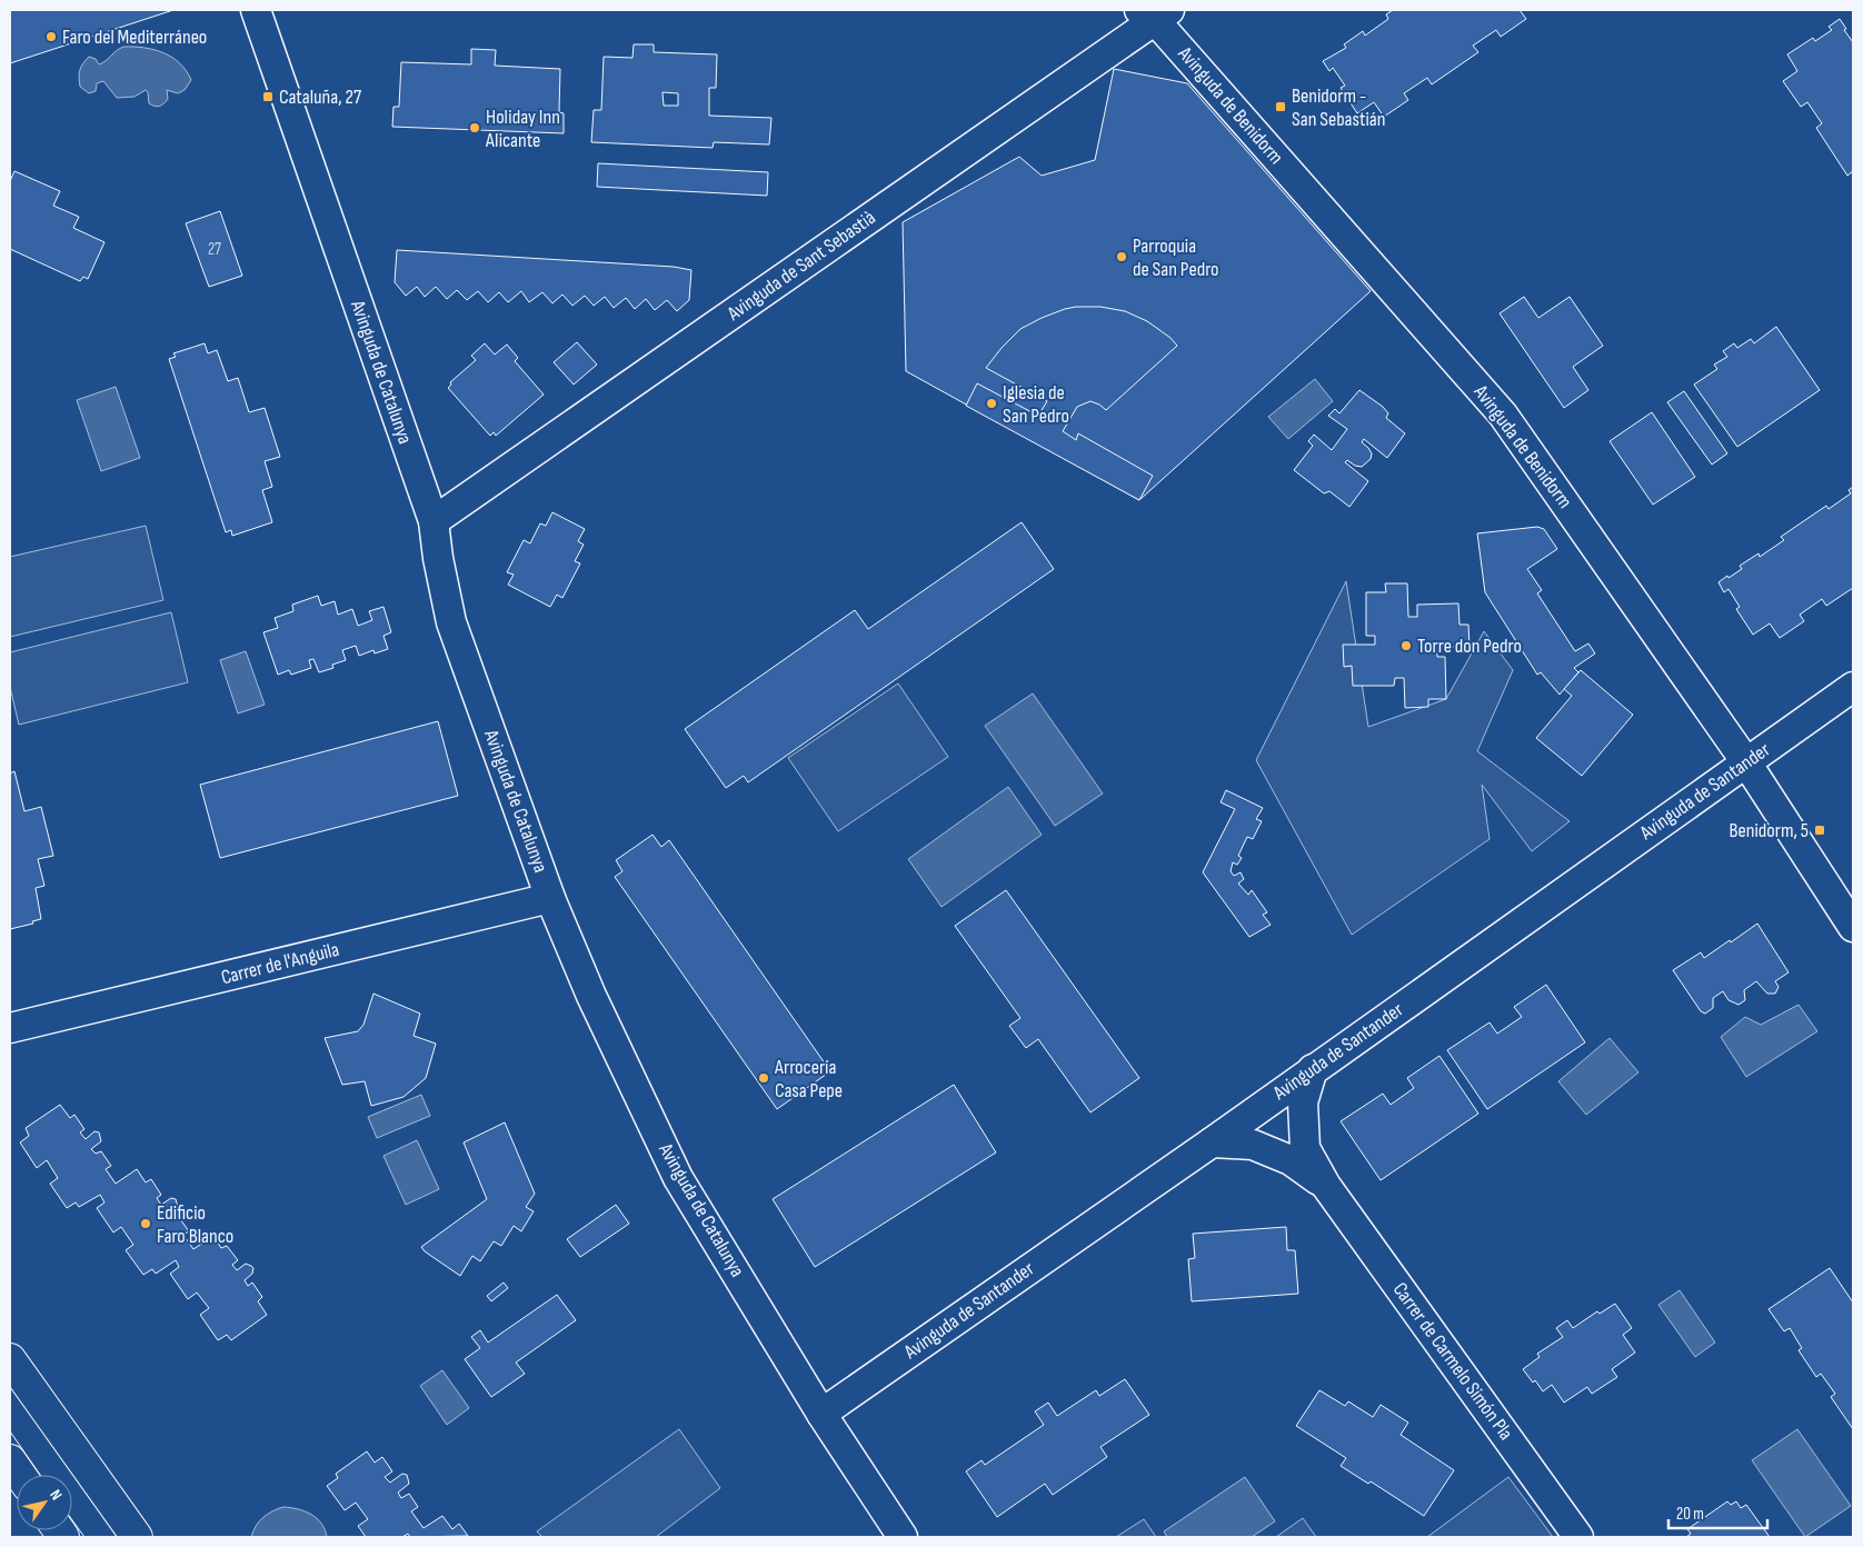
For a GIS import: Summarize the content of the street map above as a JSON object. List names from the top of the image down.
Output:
{
  "streets": {
    "street": [
      "Avinguda de Benidorm",
      "Avinguda de Sant Sebastià",
      "Avinguda de Catalunya",
      "Avinguda de Santander",
      "Carrer de l'Anguila",
      "Carrer de Carmelo Simón Pla"
    ]
  },
  "crossings": [
    ["Avinguda de Benidorm", "Avinguda de Sant Sebastià"],
    ["Avinguda de Benidorm", "Avinguda de Santander"],
    ["Avinguda de Sant Sebastià", "Avinguda de Catalunya"],
    ["Avinguda de Catalunya", "Avinguda de Santander"],
    ["Avinguda de Catalunya", "Carrer de l'Anguila"],
    ["Avinguda de Santander", "Carrer de Carmelo Simón Pla"]
  ],
  "places": {
    "other": [
      "Faro del Mediterráneo",
      "Holiday Inn Alicante",
      "Parroquia de San Pedro",
      "Iglesia de San Pedro",
      "Torre don Pedro",
      "Arrocería Casa Pepe",
      "Edificio Faro Blanco"
    ],
    "transit": ["Cataluña, 27", "Benidorm - San Sebastián", "Benidorm, 5"]
  },
  "house_numbers": ["27"],
  "scale_bar": "20 m",
  "north": "top right"
}
